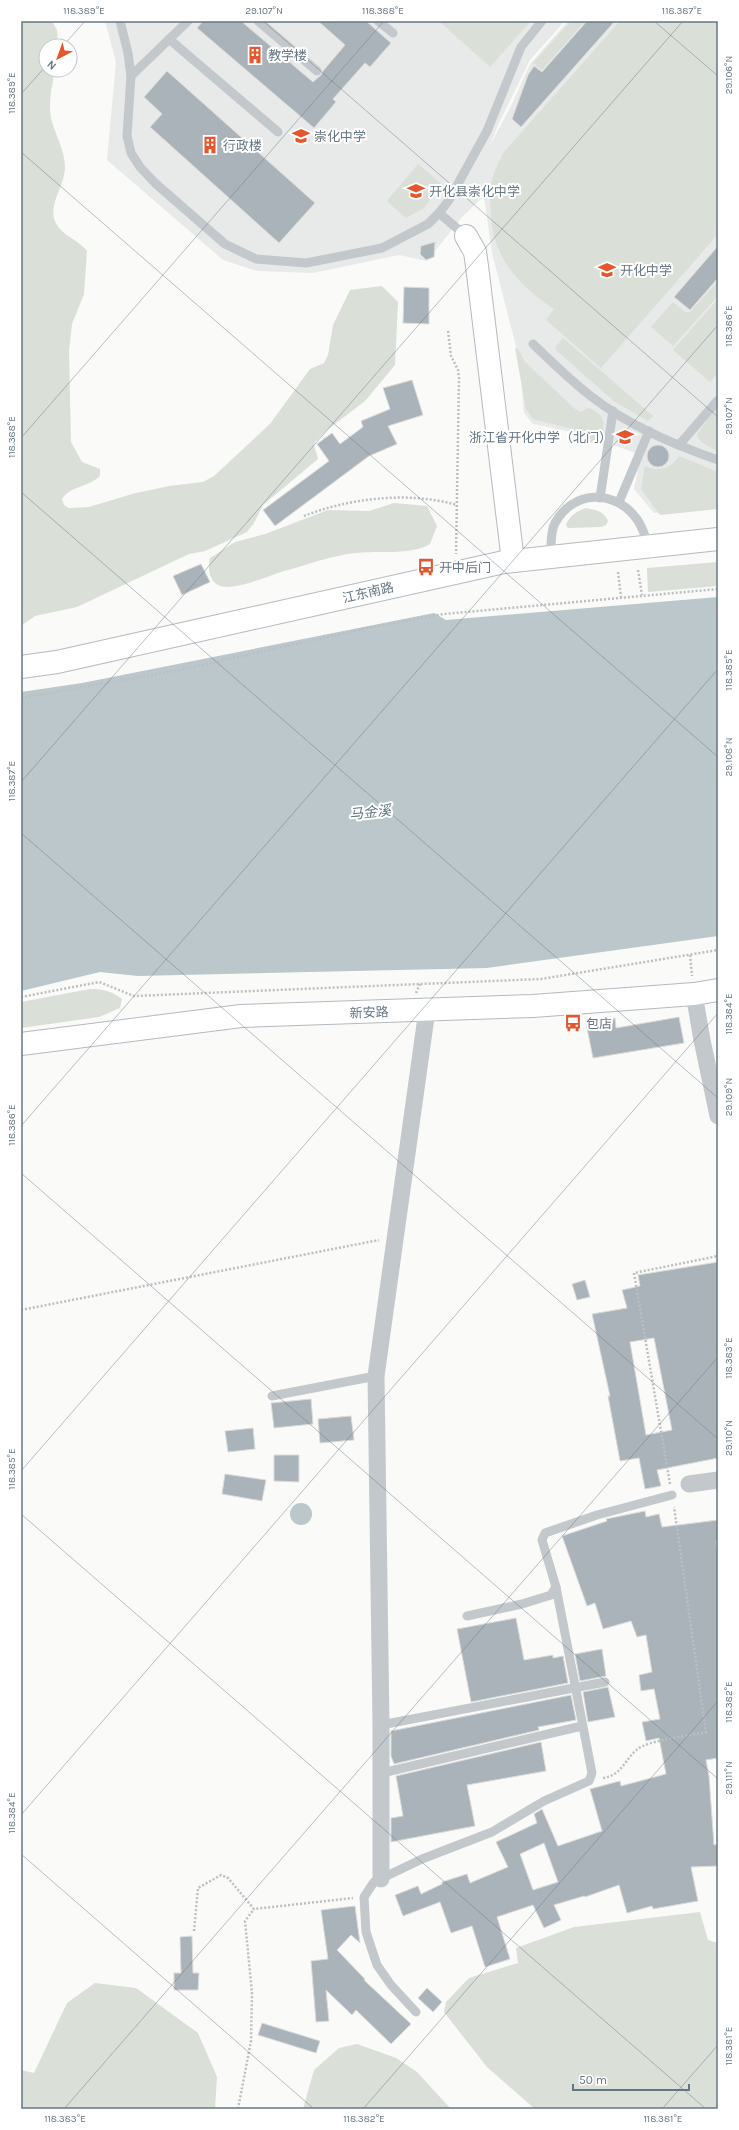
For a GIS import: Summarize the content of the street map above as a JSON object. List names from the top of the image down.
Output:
{
  "streets": {
    "street": ["江东南路", "新安路"]
  },
  "water": ["马金溪"],
  "places": {
    "building": ["教学楼", "行政楼"],
    "school or university": [
      "崇化中学",
      "开化县崇化中学",
      "开化中学",
      "浙江省开化中学（北门）"
    ],
    "bus stop": ["开中后门", "包店"]
  },
  "scale_bar": "50 m",
  "north": "bottom left",
  "coordinates": [
    "118.389°E",
    "29.107°N",
    "118.388°E",
    "118.387°E",
    "29.106°N",
    "118.386°E",
    "118.385°E",
    "29.108°N",
    "118.384°E",
    "29.109°N",
    "118.383°E",
    "29.110°N",
    "118.382°E",
    "29.111°N",
    "118.381°E"
  ]
}
